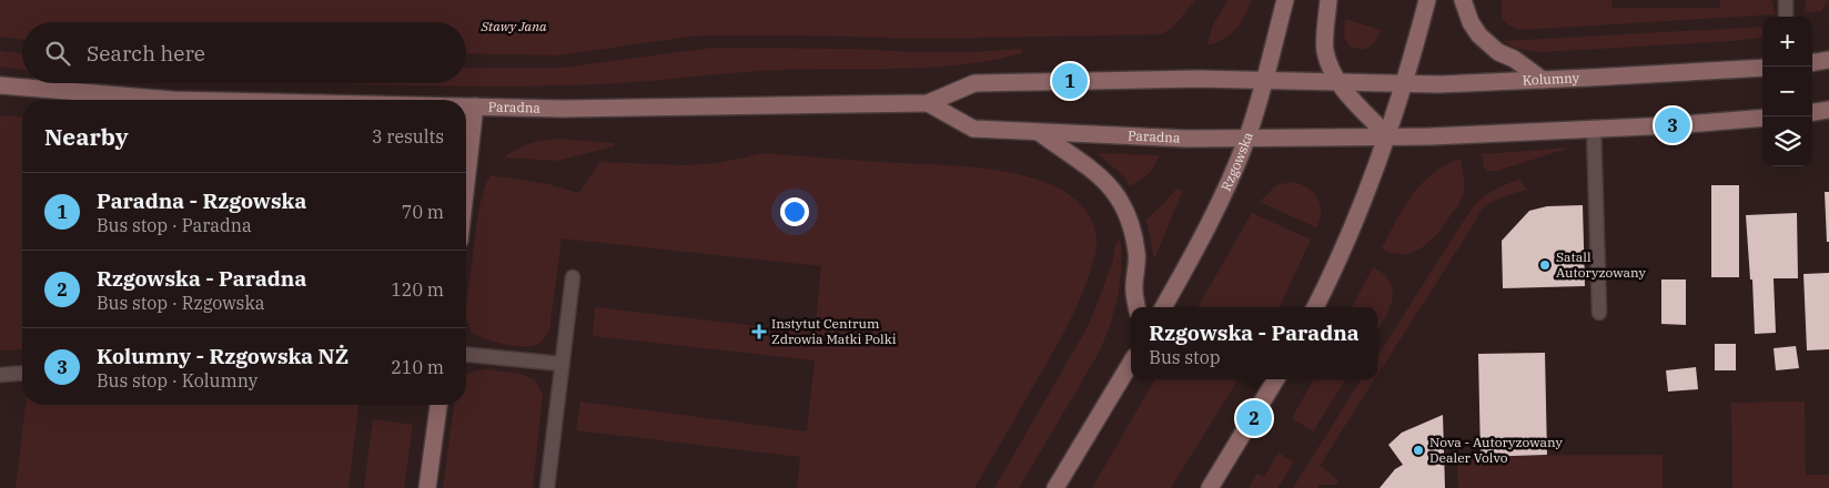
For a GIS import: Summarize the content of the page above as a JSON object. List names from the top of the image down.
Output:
{
  "streets": {
    "street": ["Kolumny", "Paradna", "Rzgowska"]
  },
  "crossings": [
    ["Kolumny", "Paradna"],
    ["Paradna", "Rzgowska"]
  ],
  "parks": ["Stawy Jana"],
  "places": {
    "other": ["Satall Autoryzowany", "Nova - Autoryzowany Dealer Volvo"],
    "health": ["Instytut Centrum Zdrowia Matki Polki"]
  },
  "page": {
    "map_buttons": ["+", "−"],
    "search": "Search here",
    "pins": ["1", "3", "2"],
    "heading": ["Nearby", "3 results"],
    "list": [
      {
        "mark": "1",
        "name": "Paradna - Rzgowska",
        "note": "Bus stop · Paradna",
        "value": "70 m"
      },
      {
        "mark": "2",
        "name": "Rzgowska - Paradna",
        "note": "Bus stop · Rzgowska",
        "value": "120 m"
      },
      {
        "mark": "3",
        "name": "Kolumny - Rzgowska NŻ",
        "note": "Bus stop · Kolumny",
        "value": "210 m"
      }
    ],
    "popup": ["Rzgowska - Paradna", "Bus stop"]
  }
}
